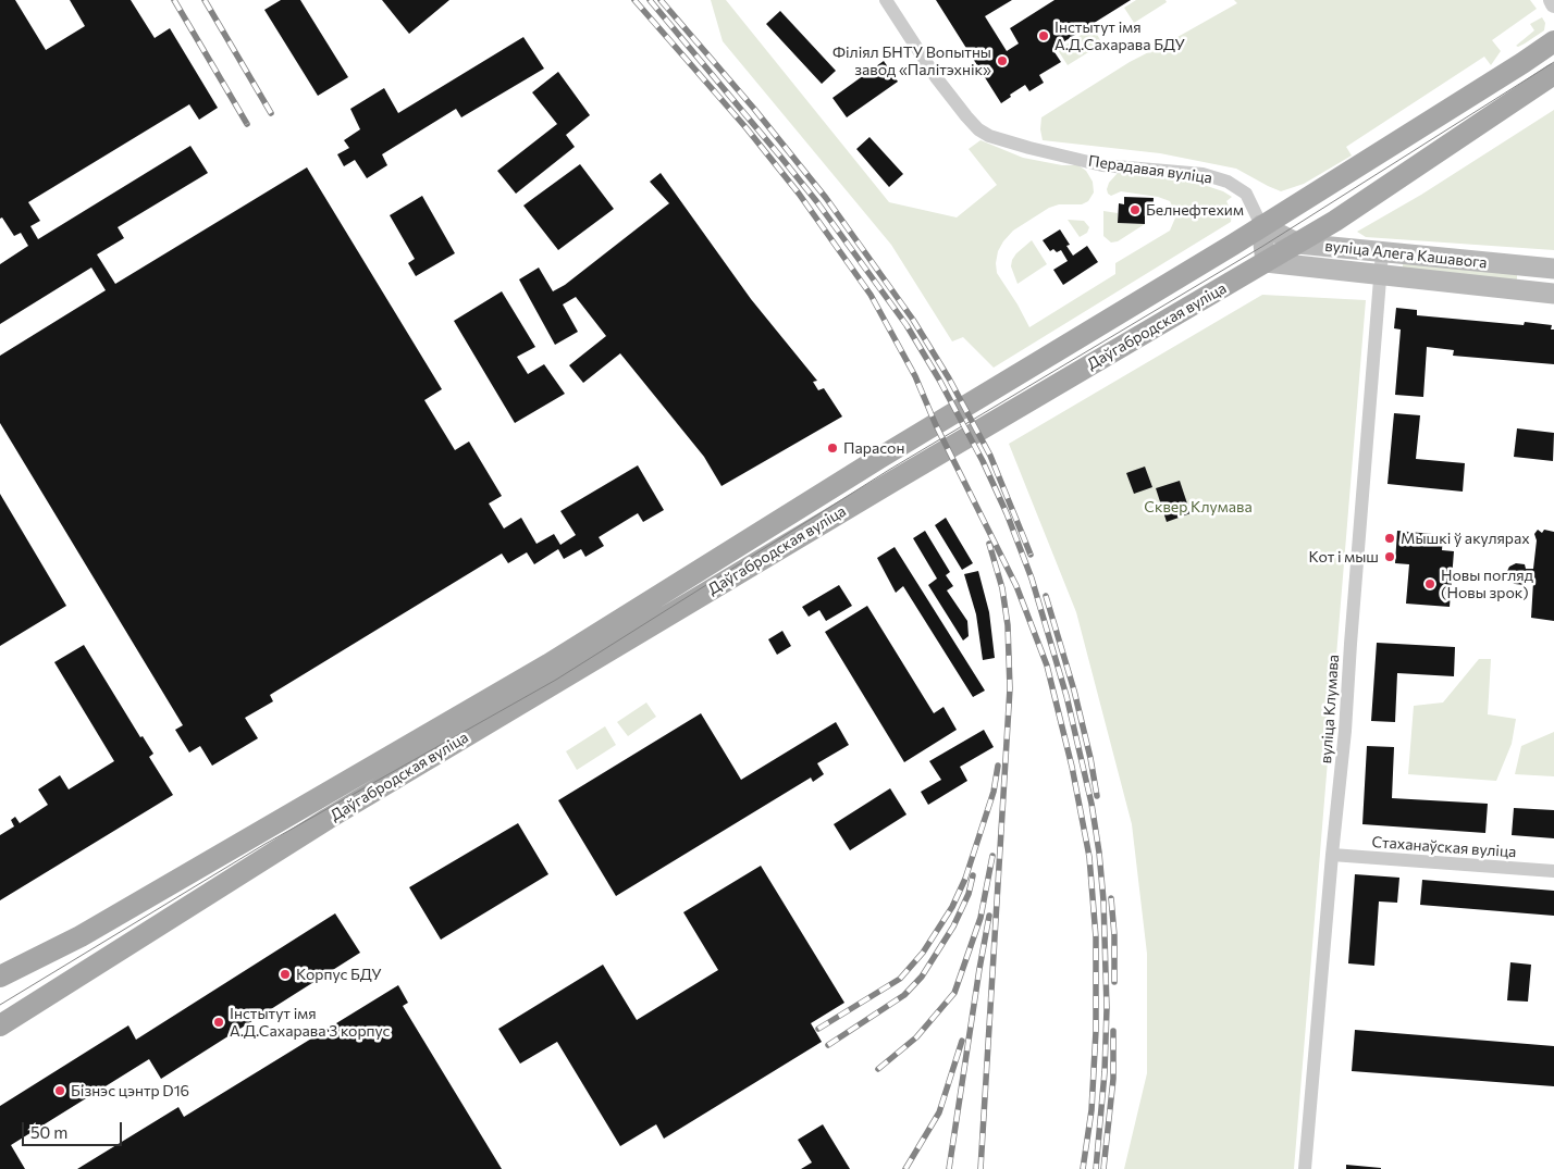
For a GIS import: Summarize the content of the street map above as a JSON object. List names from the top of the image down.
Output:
{
  "streets": {
    "main road": ["Перадавая вуліца", "вуліца Алега Кашавога", "Даўгабродская вуліца"],
    "street": ["вуліца Клумава", "Стаханаўская вуліца"]
  },
  "crossings": [
    ["Перадавая вуліца", "вуліца Алега Кашавога"],
    ["Перадавая вуліца", "Даўгабродская вуліца"],
    ["вуліца Алега Кашавога", "Даўгабродская вуліца"],
    ["вуліца Алега Кашавога", "вуліца Клумава"],
    ["вуліца Клумава", "Стаханаўская вуліца"]
  ],
  "parks": ["Сквер Клумава"],
  "places": [
    "Інстытут імя А.Д.Сахарава БДУ",
    "Філіял БНТУ Вопытны завод «Палітэхнік»",
    "Белнефтехим",
    "Парасон",
    "Мышкі ў акулярах",
    "Кот і мыш",
    "Новы погляд (Новы зрок)",
    "Корпус БДУ",
    "Інстытут імя А.Д.Сахарава 3 корпус",
    "Бізнэс цэнтр D16"
  ],
  "scale_bar": "50 m"
}
